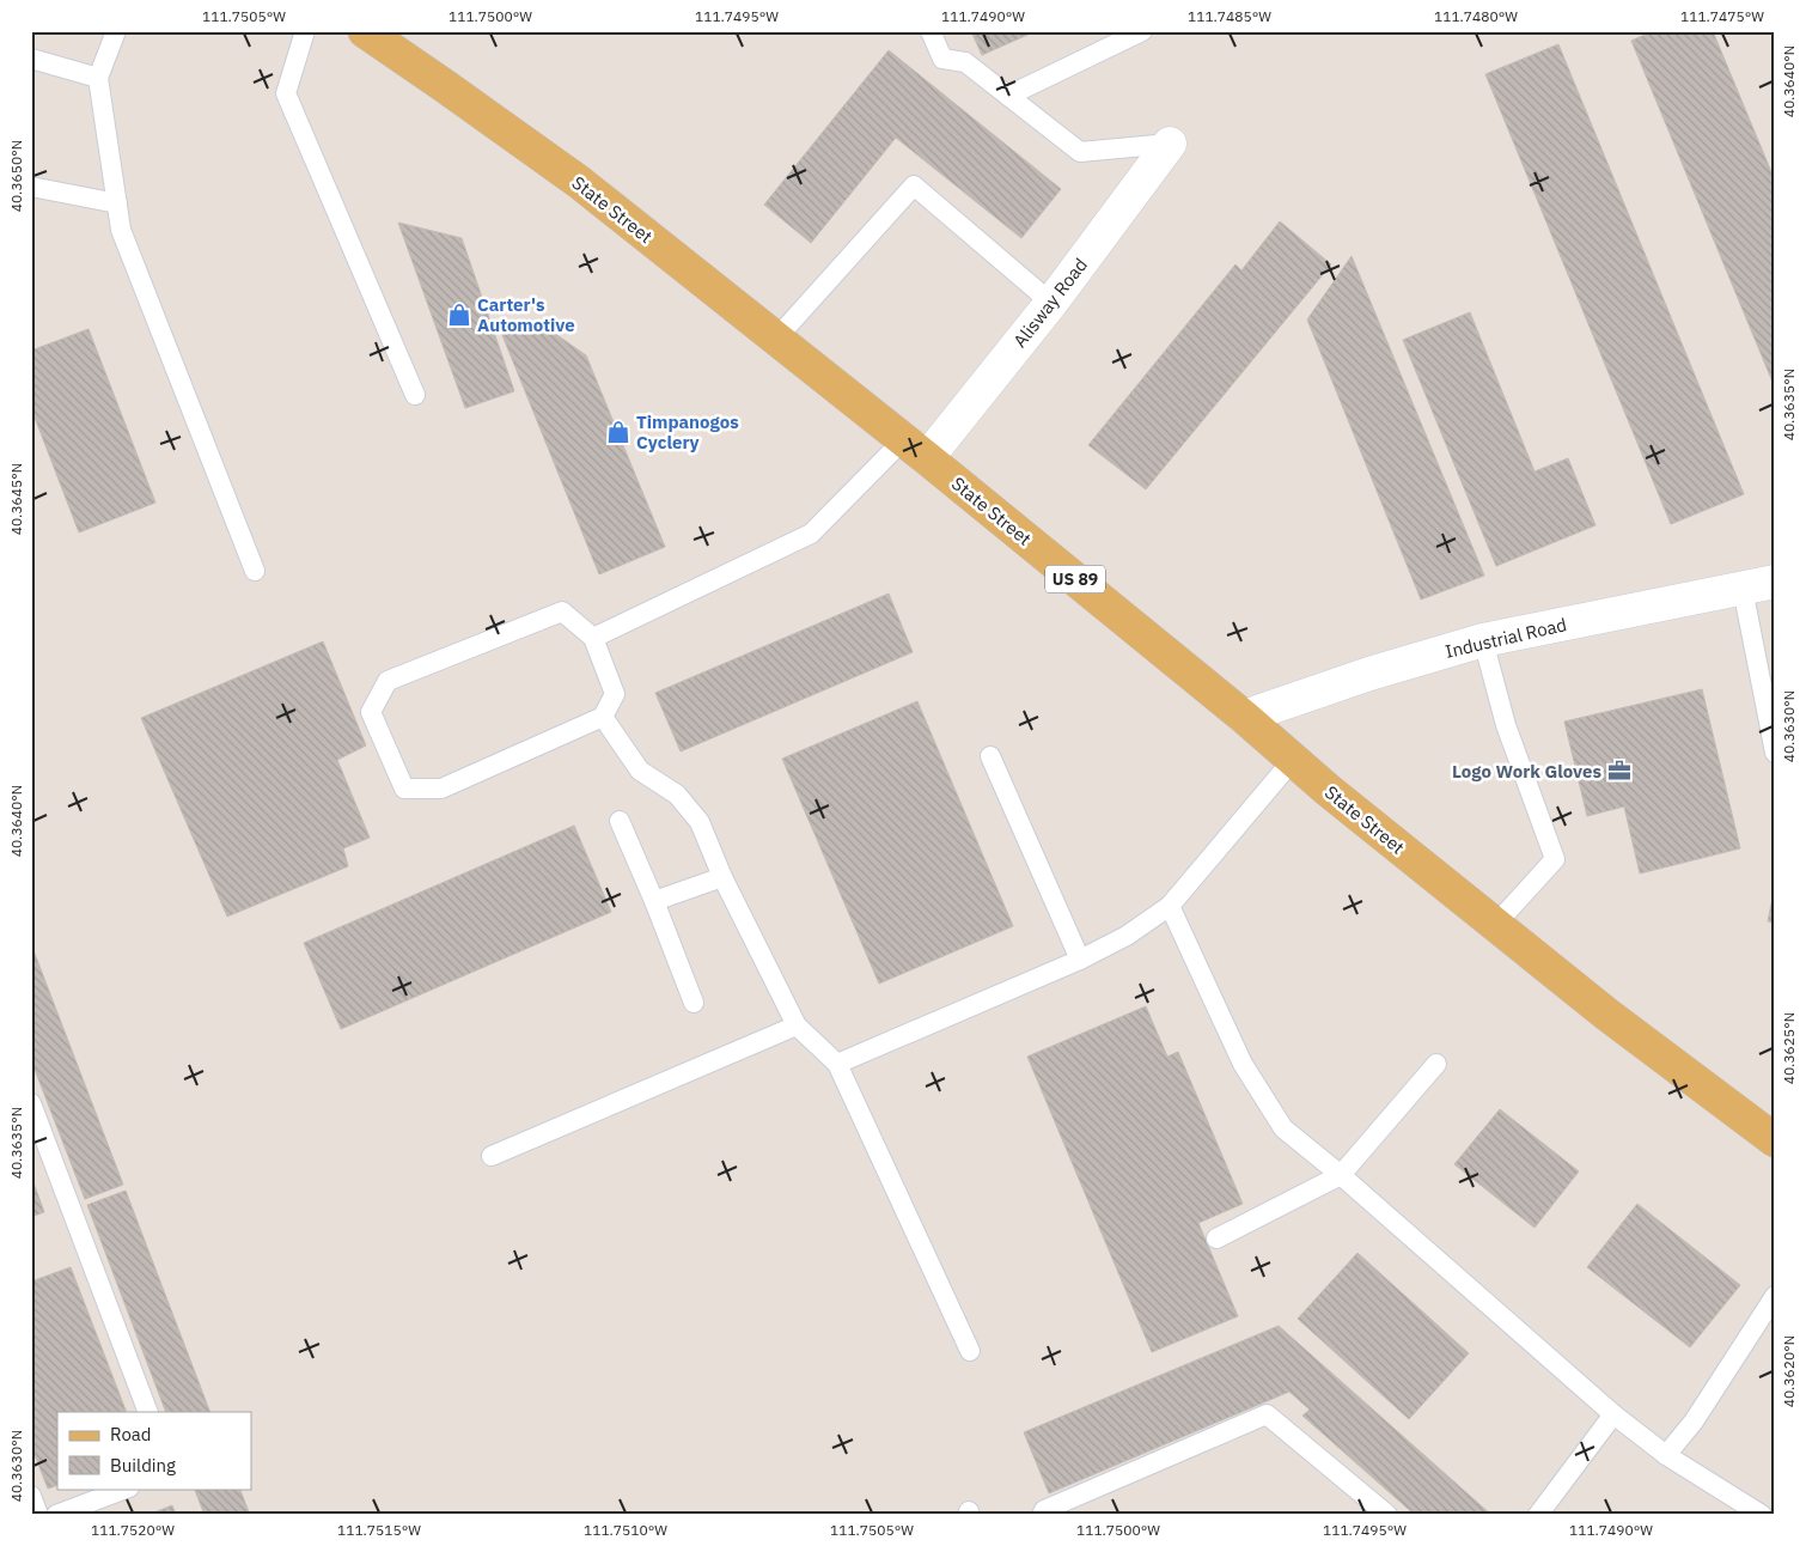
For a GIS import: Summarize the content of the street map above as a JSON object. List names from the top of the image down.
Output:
{
  "streets": {
    "main road": ["State Street", "US 89"],
    "street": ["Alisway Road", "Industrial Road"]
  },
  "crossings": [
    ["State Street", "Alisway Road"],
    ["State Street", "Industrial Road"]
  ],
  "places": {
    "shop": ["Carter's Automotive", "Timpanogos Cyclery"],
    "office": ["Logo Work Gloves"]
  },
  "legend": ["Road", "Building"],
  "coordinates": [
    "111.7505°W",
    "111.7500°W",
    "111.7495°W",
    "111.7490°W",
    "111.7485°W",
    "111.7480°W",
    "111.7475°W",
    "40.3640°N",
    "40.3650°N",
    "40.3635°N",
    "40.3645°N",
    "40.3630°N",
    "40.3625°N",
    "40.3620°N",
    "111.7520°W",
    "111.7515°W",
    "111.7510°W"
  ]
}
